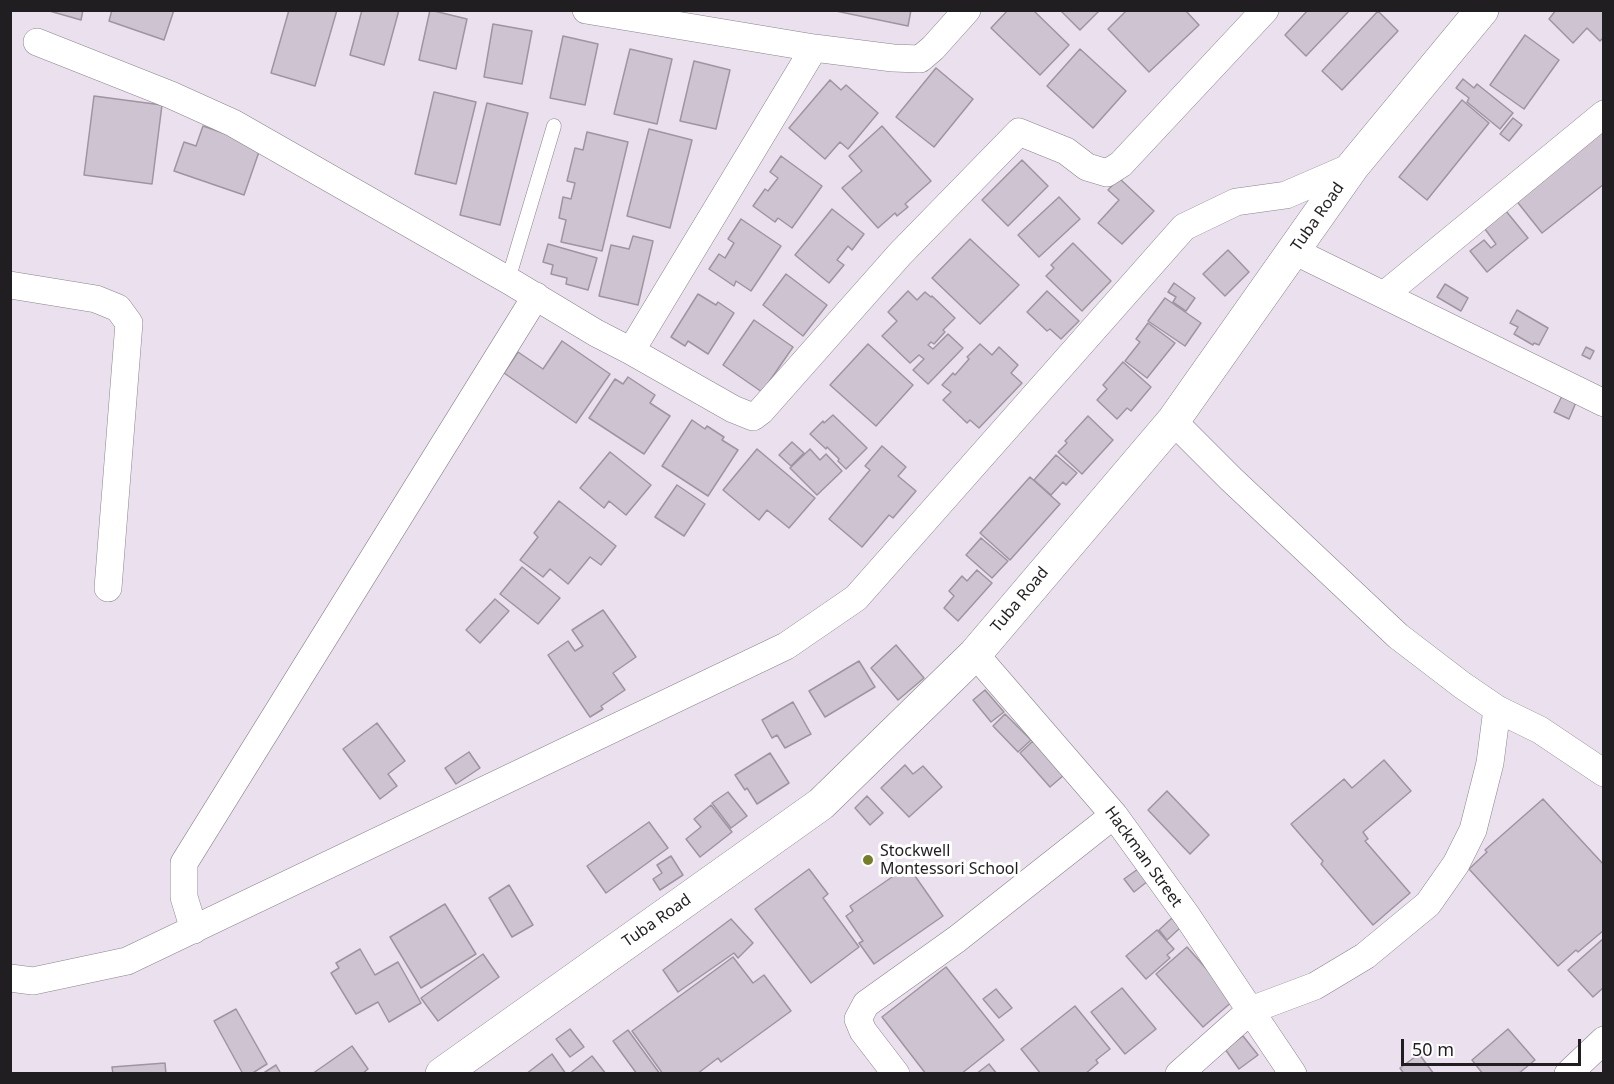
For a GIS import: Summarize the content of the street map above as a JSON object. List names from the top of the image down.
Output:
{
  "streets": {
    "street": ["Tuba Road", "Hackman Street"]
  },
  "crossings": [
    ["Tuba Road", "Hackman Street"]
  ],
  "places": ["Stockwell Montessori School"],
  "scale_bar": "50 m"
}
